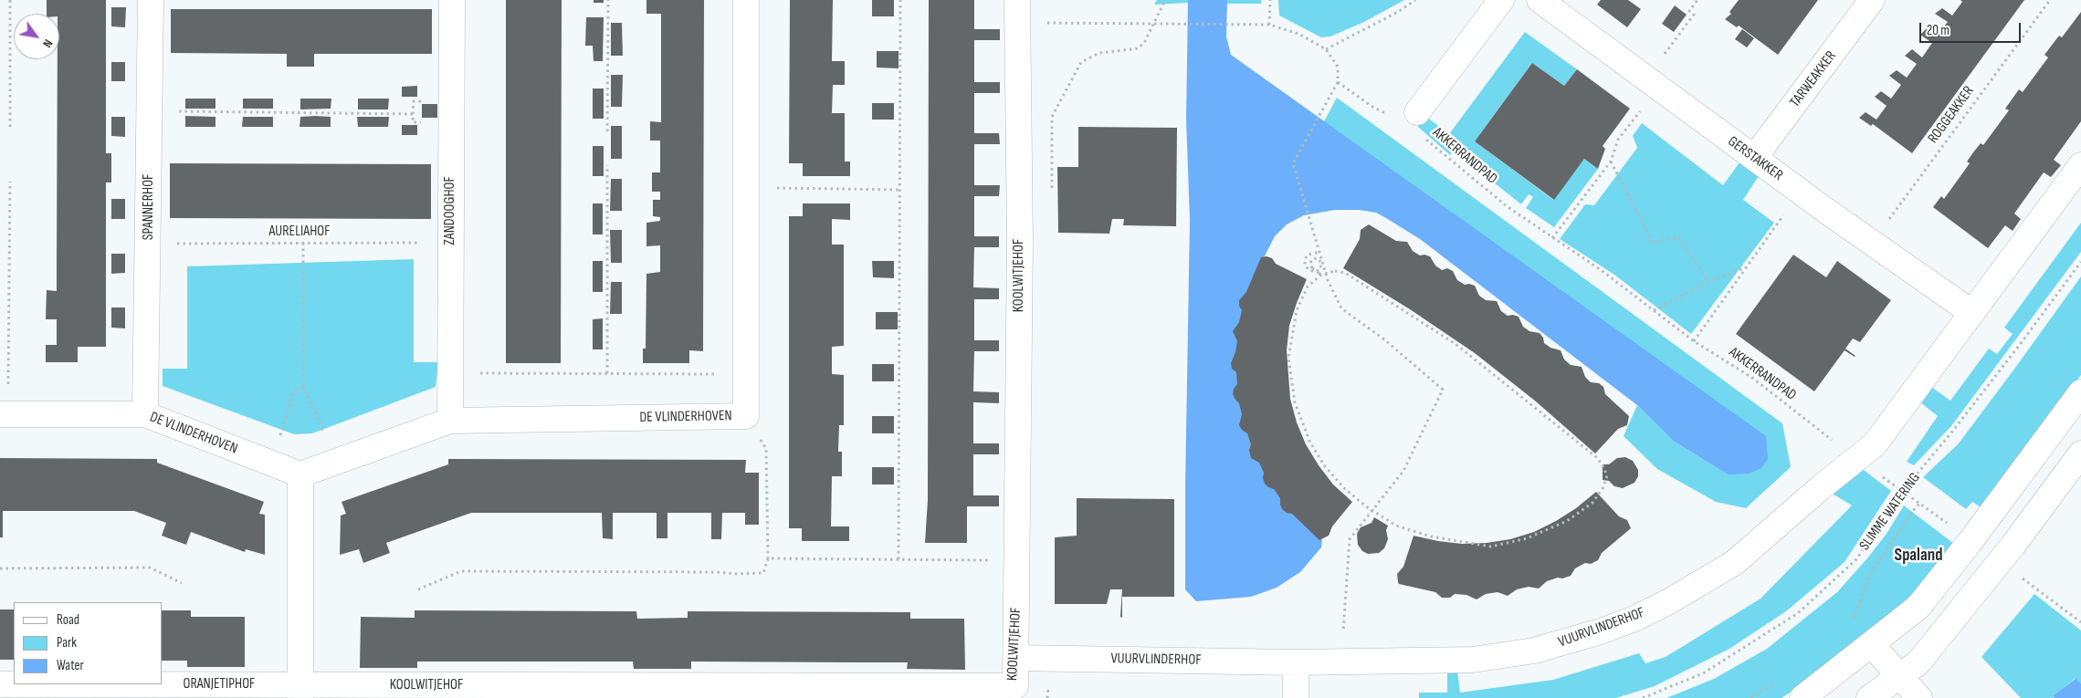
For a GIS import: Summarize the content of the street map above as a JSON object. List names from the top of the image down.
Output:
{
  "streets": {
    "street": [
      "TARWEAKKER",
      "GERSTAKKER",
      "SPANNERHOF",
      "ZANDOOGHOF",
      "KOOLWITJEHOF",
      "DE VLINDERHOVEN",
      "VUURVLINDERHOF",
      "ORANJETIPHOF"
    ],
    "path": [
      "ROGGEAKKER",
      "AKKERRANDPAD",
      "AURELIAHOF",
      "SLIMME WATERING"
    ]
  },
  "crossings": [
    ["TARWEAKKER", "GERSTAKKER"],
    ["ROGGEAKKER", "GERSTAKKER"],
    ["AKKERRANDPAD", "SLIMME WATERING"],
    ["AKKERRANDPAD", "VUURVLINDERHOF"],
    ["SPANNERHOF", "AURELIAHOF"],
    ["SPANNERHOF", "DE VLINDERHOVEN"],
    ["ZANDOOGHOF", "AURELIAHOF"],
    ["ZANDOOGHOF", "DE VLINDERHOVEN"],
    ["KOOLWITJEHOF", "VUURVLINDERHOF"],
    ["KOOLWITJEHOF", "ORANJETIPHOF"]
  ],
  "districts": ["Spaland"],
  "legend": ["Road", "Park", "Water"],
  "scale_bar": "20 m",
  "north": "bottom right"
}
